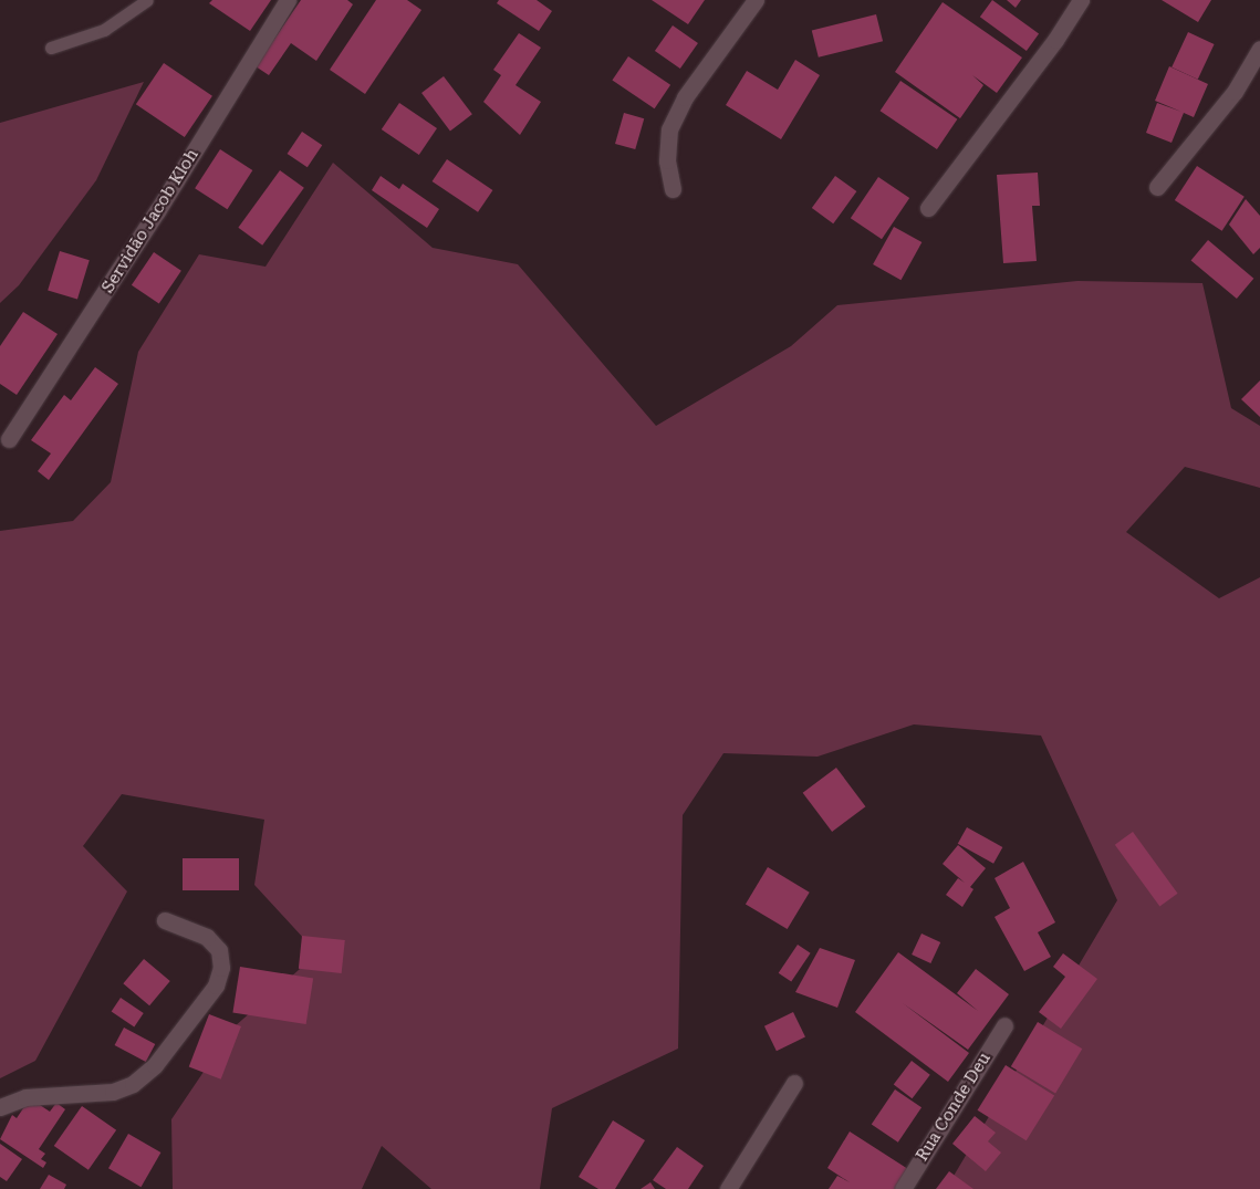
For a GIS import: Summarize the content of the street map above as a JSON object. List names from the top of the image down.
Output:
{
  "streets": {
    "street": ["Servidão Jacob Kloh", "Rua Conde Deu"]
  }
}
